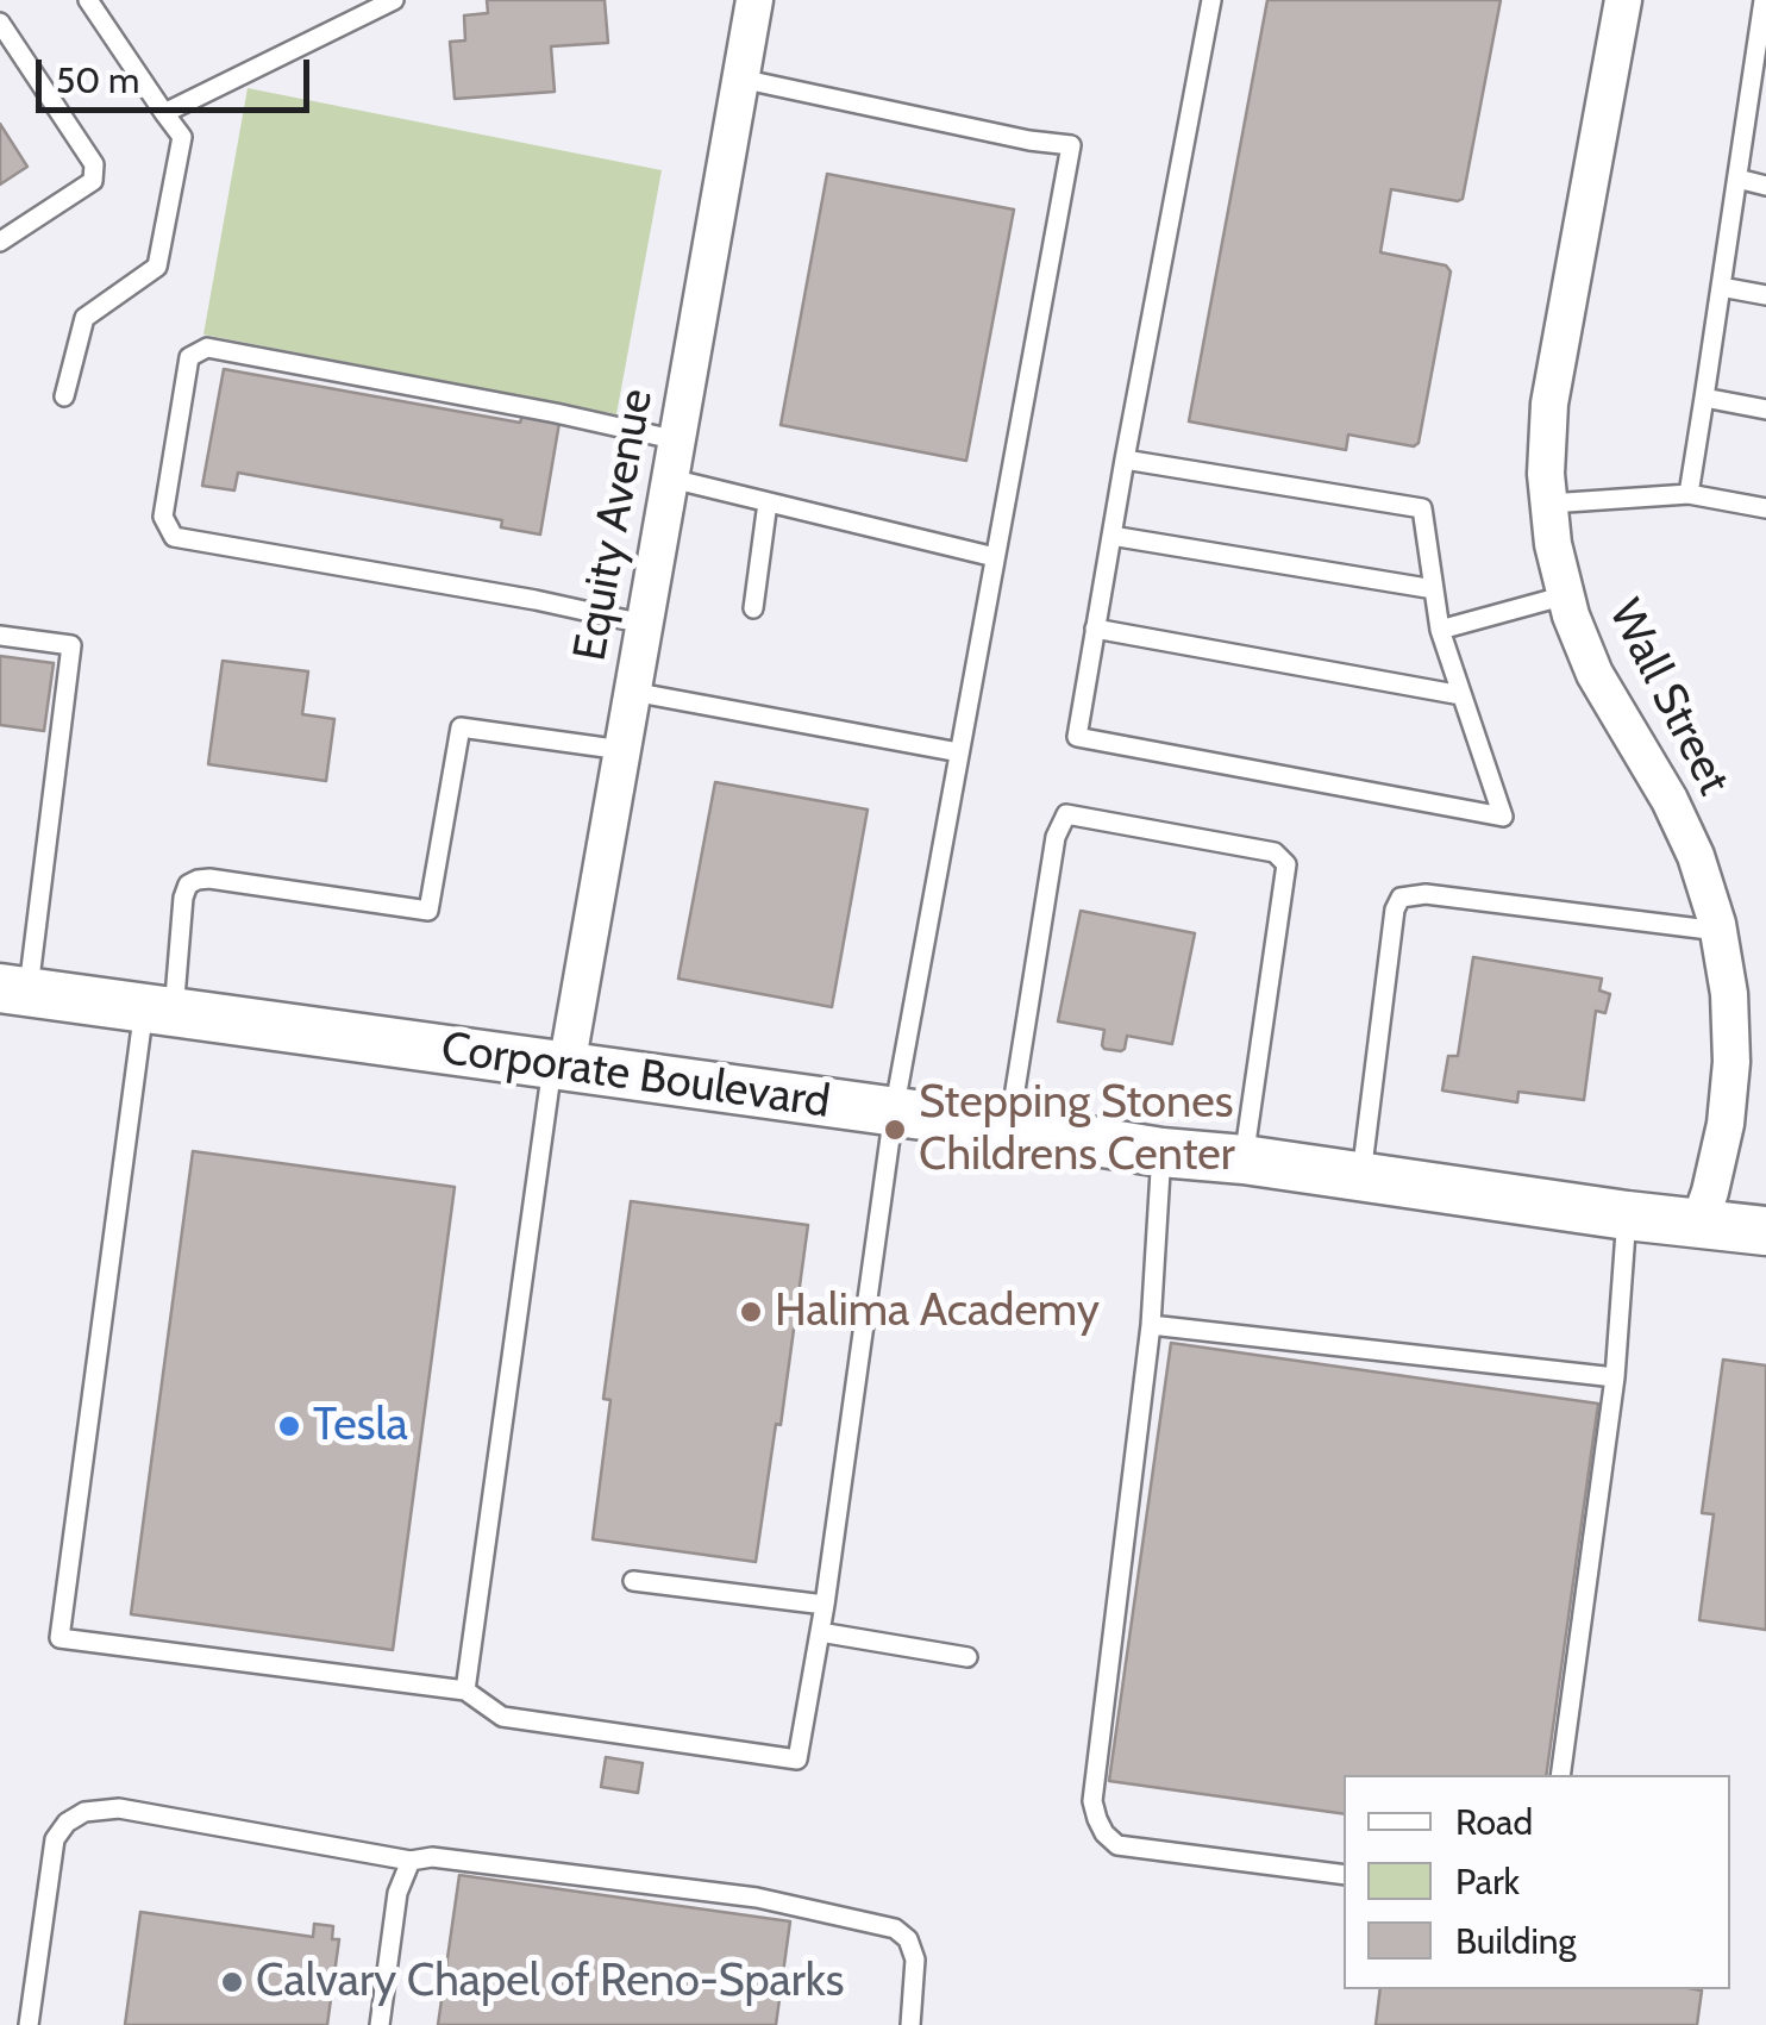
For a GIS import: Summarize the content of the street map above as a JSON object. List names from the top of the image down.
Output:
{
  "streets": {
    "street": ["Equity Avenue", "Wall Street", "Corporate Boulevard"]
  },
  "crossings": [
    ["Equity Avenue", "Corporate Boulevard"],
    ["Wall Street", "Corporate Boulevard"]
  ],
  "places": [
    "Stepping Stones Childrens Center",
    "Halima Academy",
    "Tesla",
    "Calvary Chapel of Reno-Sparks"
  ],
  "legend": ["Road", "Park", "Building"],
  "scale_bar": "50 m"
}
